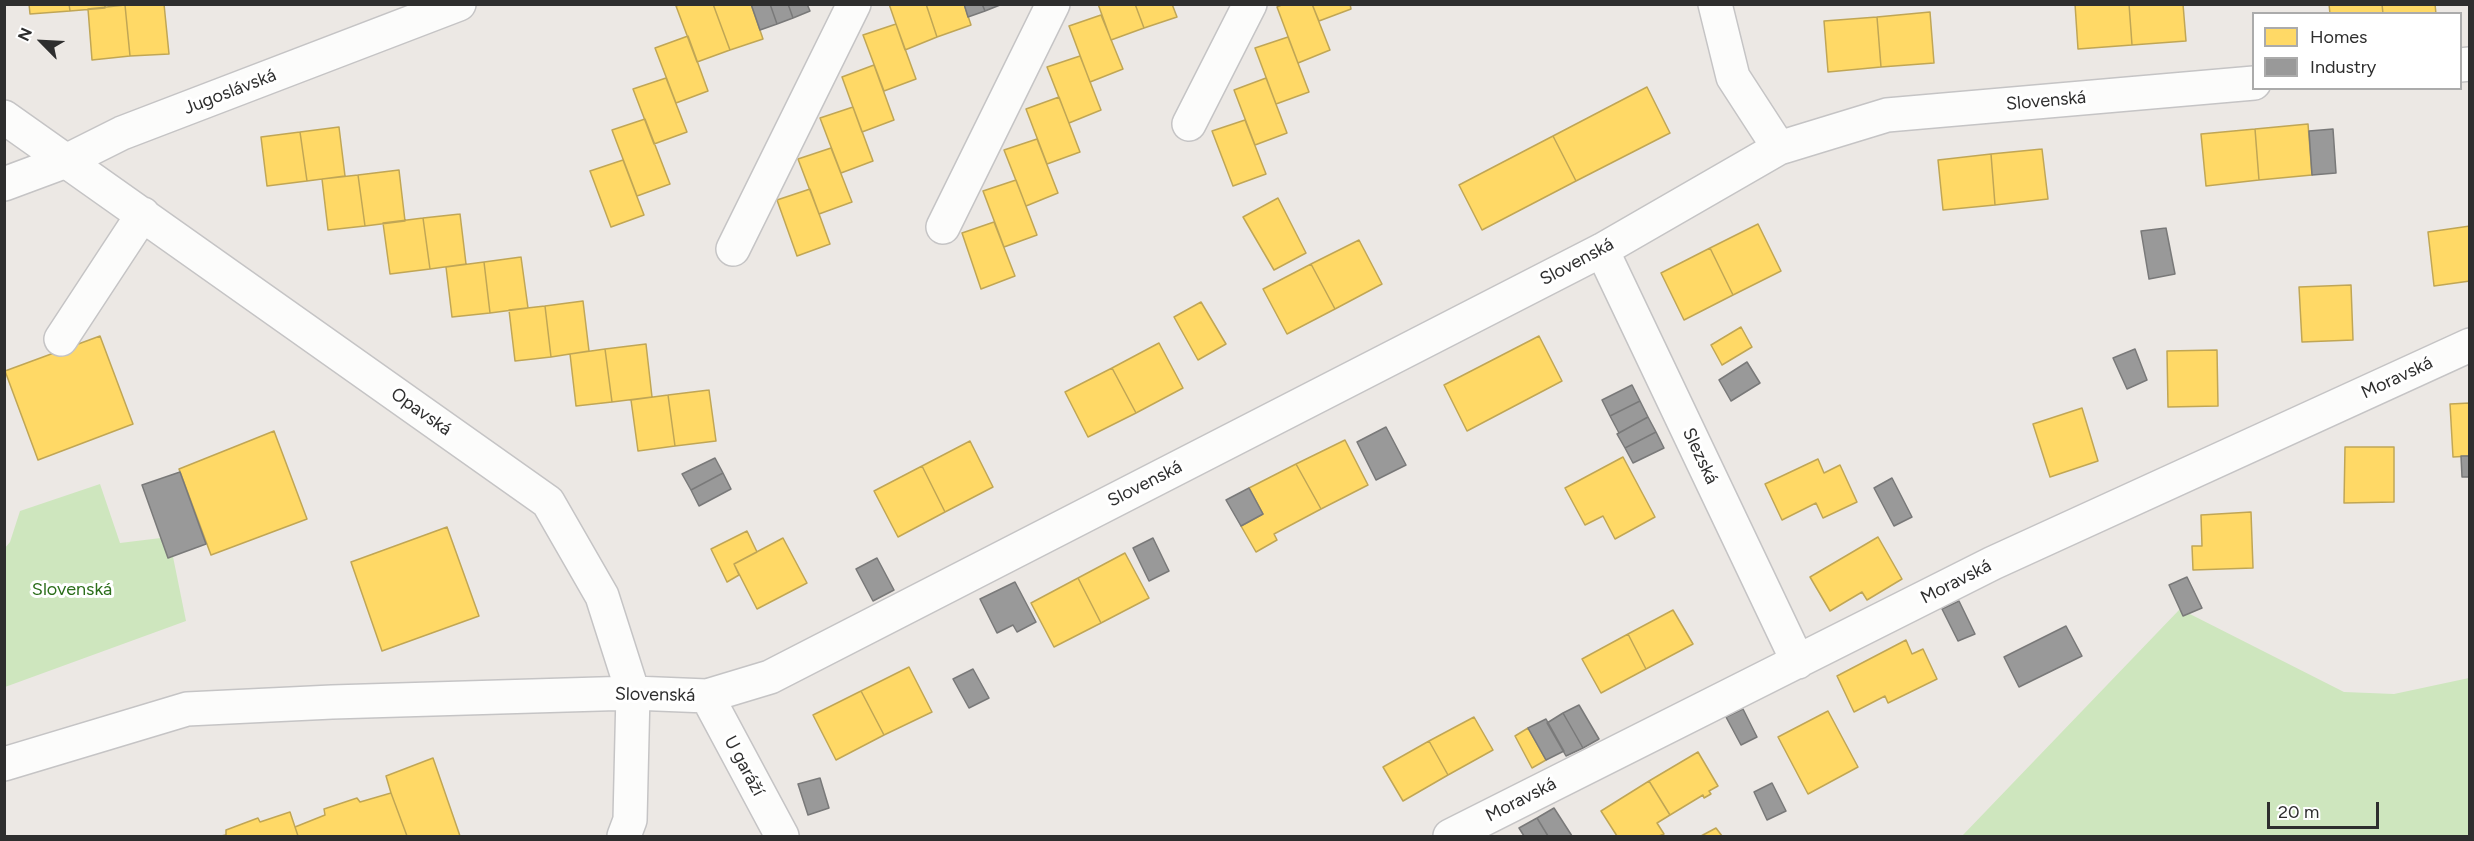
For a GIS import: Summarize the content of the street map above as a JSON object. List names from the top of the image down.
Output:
{
  "streets": {
    "street": [
      "Jugoslávská",
      "Slovenská",
      "Moravská",
      "Opavská",
      "Slezská",
      "U garáží"
    ]
  },
  "crossings": [
    ["Jugoslávská", "Opavská"],
    ["Slovenská", "Opavská"],
    ["Slovenská", "Slezská"],
    ["Slovenská", "U garáží"],
    ["Moravská", "Slezská"]
  ],
  "parks": ["Slovenská"],
  "legend": ["Homes", "Industry"],
  "scale_bar": "20 m",
  "north": "top left"
}
